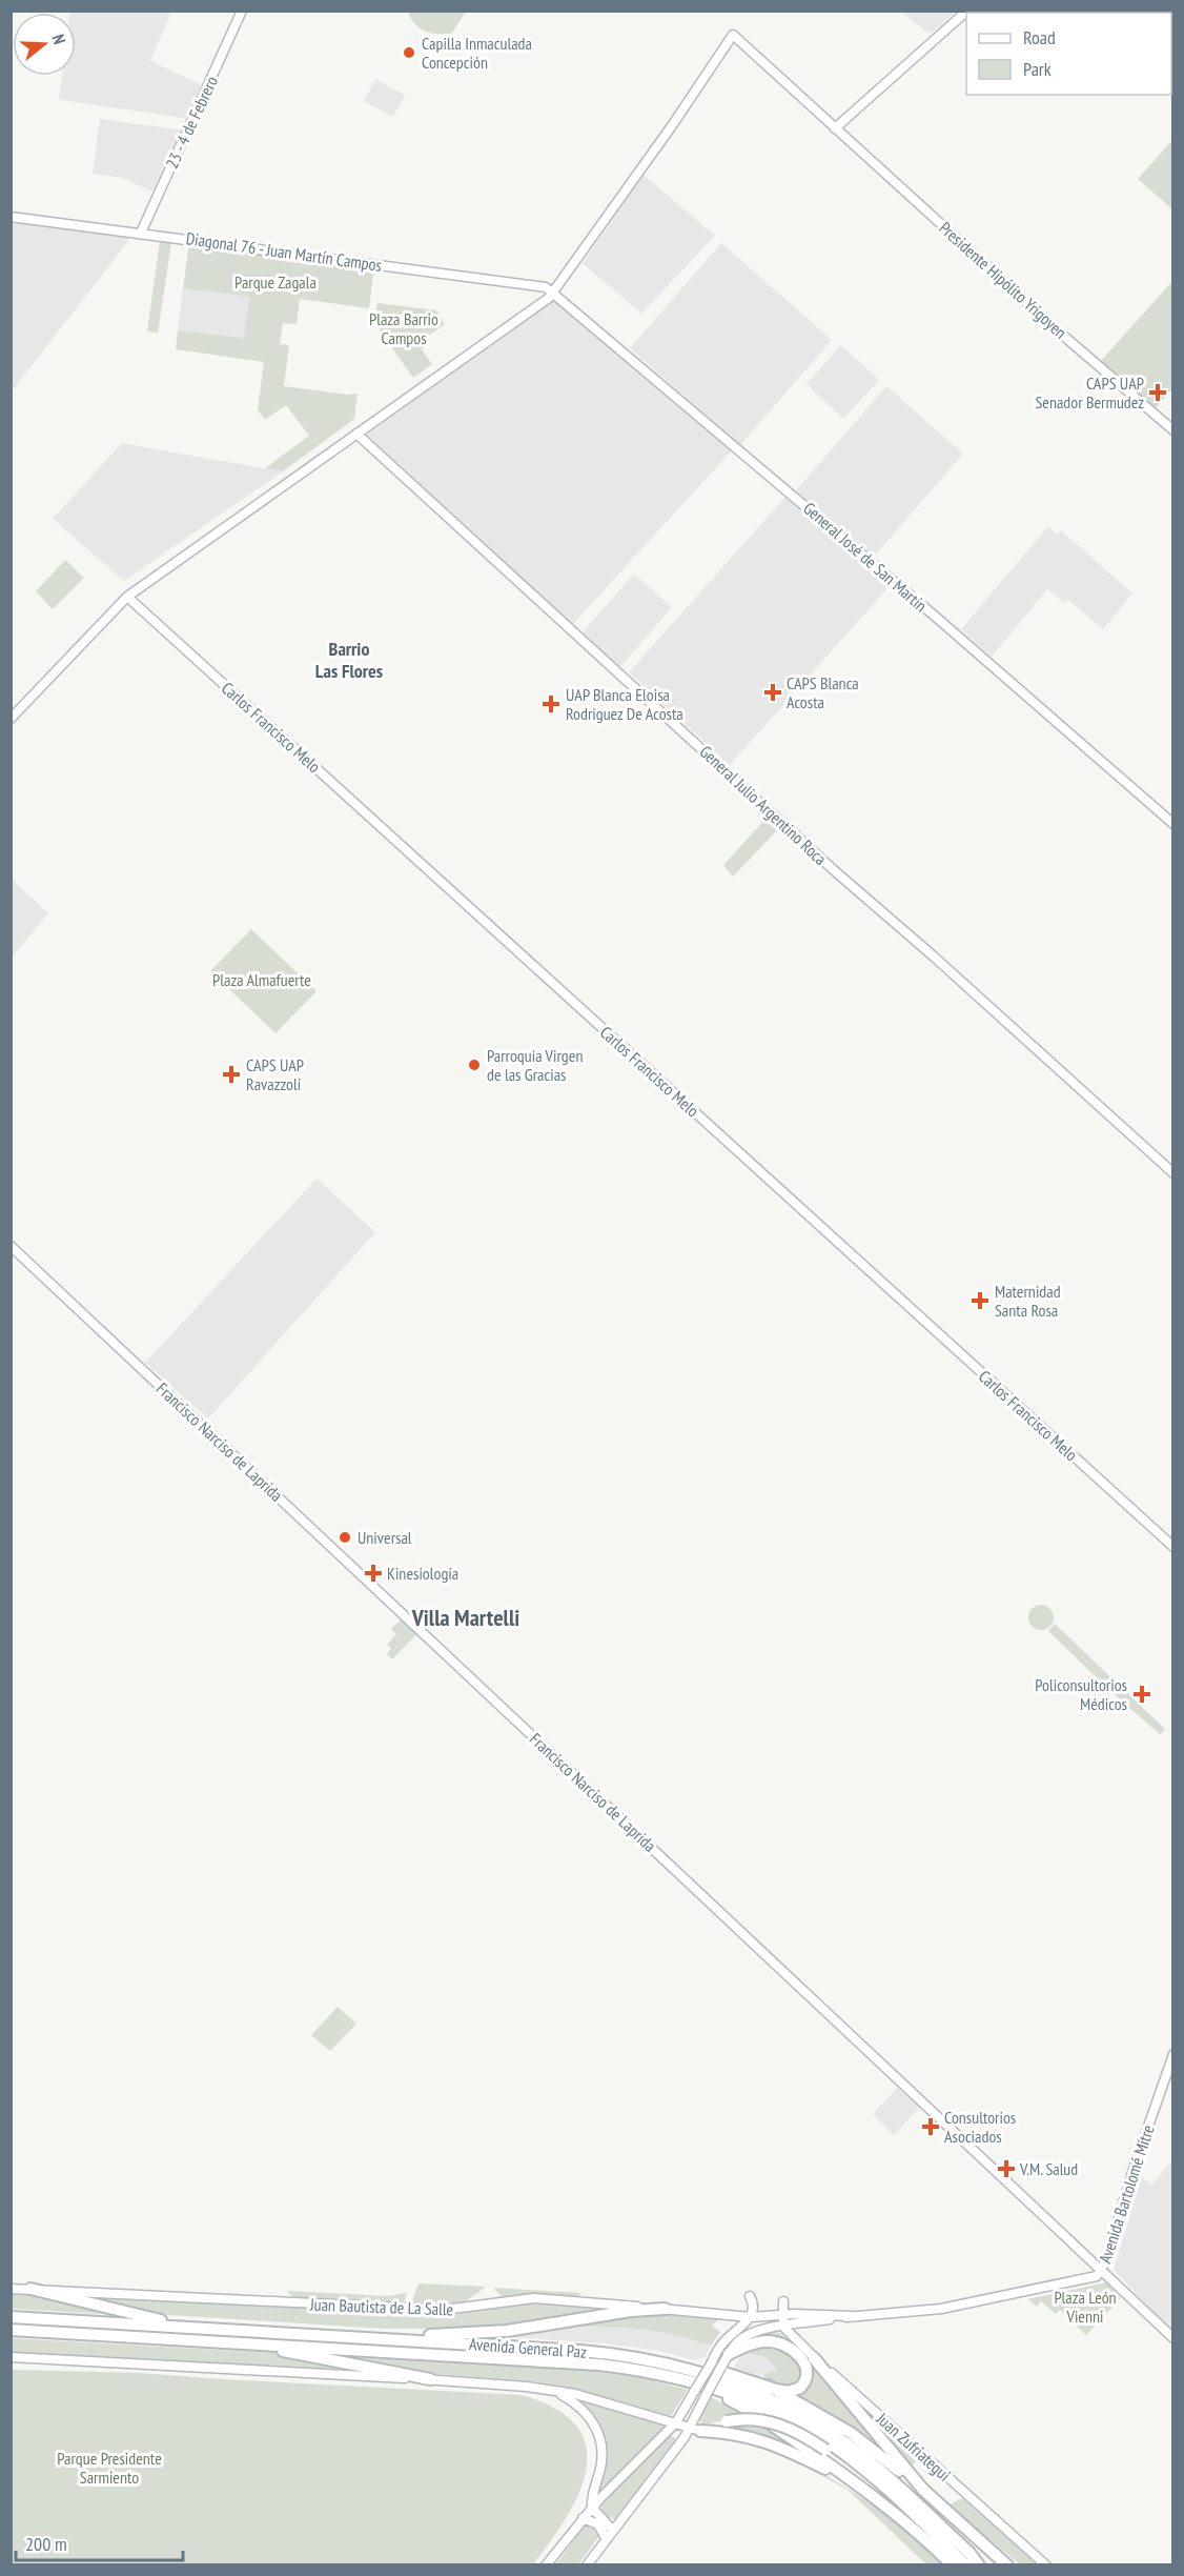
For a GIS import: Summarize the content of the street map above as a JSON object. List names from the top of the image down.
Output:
{
  "streets": {
    "highway": ["Avenida General Paz"],
    "street": [
      "23 - 4 de Febrero",
      "Diagonal 76 - Juan Martín Campos",
      "Presidente Hipólito Yrigoyen",
      "General José de San Martín",
      "Carlos Francisco Melo",
      "General Julio Argentino Roca",
      "Francisco Narciso de Laprida",
      "Avenida Bartolomé Mitre",
      "Juan Bautista de La Salle",
      "Juan Zufriategui"
    ]
  },
  "crossings": [
    ["23 - 4 de Febrero", "Diagonal 76 - Juan Martín Campos"],
    ["Diagonal 76 - Juan Martín Campos", "Presidente Hipólito Yrigoyen"],
    ["Diagonal 76 - Juan Martín Campos", "General José de San Martín"],
    ["Presidente Hipólito Yrigoyen", "General José de San Martín"],
    ["Francisco Narciso de Laprida", "Avenida Bartolomé Mitre"],
    ["Avenida Bartolomé Mitre", "Juan Bautista de La Salle"],
    ["Avenida Bartolomé Mitre", "Juan Zufriategui"],
    ["Juan Bautista de La Salle", "Juan Zufriategui"]
  ],
  "districts": ["Barrio Las Flores", "Villa Martelli"],
  "parks": [
    "Parque Zagala",
    "Plaza Barrio Campos",
    "Plaza Almafuerte",
    "Plaza León Vienni",
    "Parque Presidente Sarmiento"
  ],
  "places": {
    "other": ["Capilla Inmaculada Concepción", "Parroquia Virgen de las Gracias", "Universal"],
    "health": [
      "CAPS UAP Senador Bermudez",
      "CAPS Blanca Acosta",
      "UAP Blanca Eloisa Rodriguez De Acosta",
      "CAPS UAP Ravazzoli",
      "Maternidad Santa Rosa",
      "Kinesiología",
      "Policonsultorios Médicos",
      "Consultorios Asociados",
      "V.M. Salud"
    ]
  },
  "legend": ["Road", "Park"],
  "scale_bar": "200 m",
  "north": "right"
}
